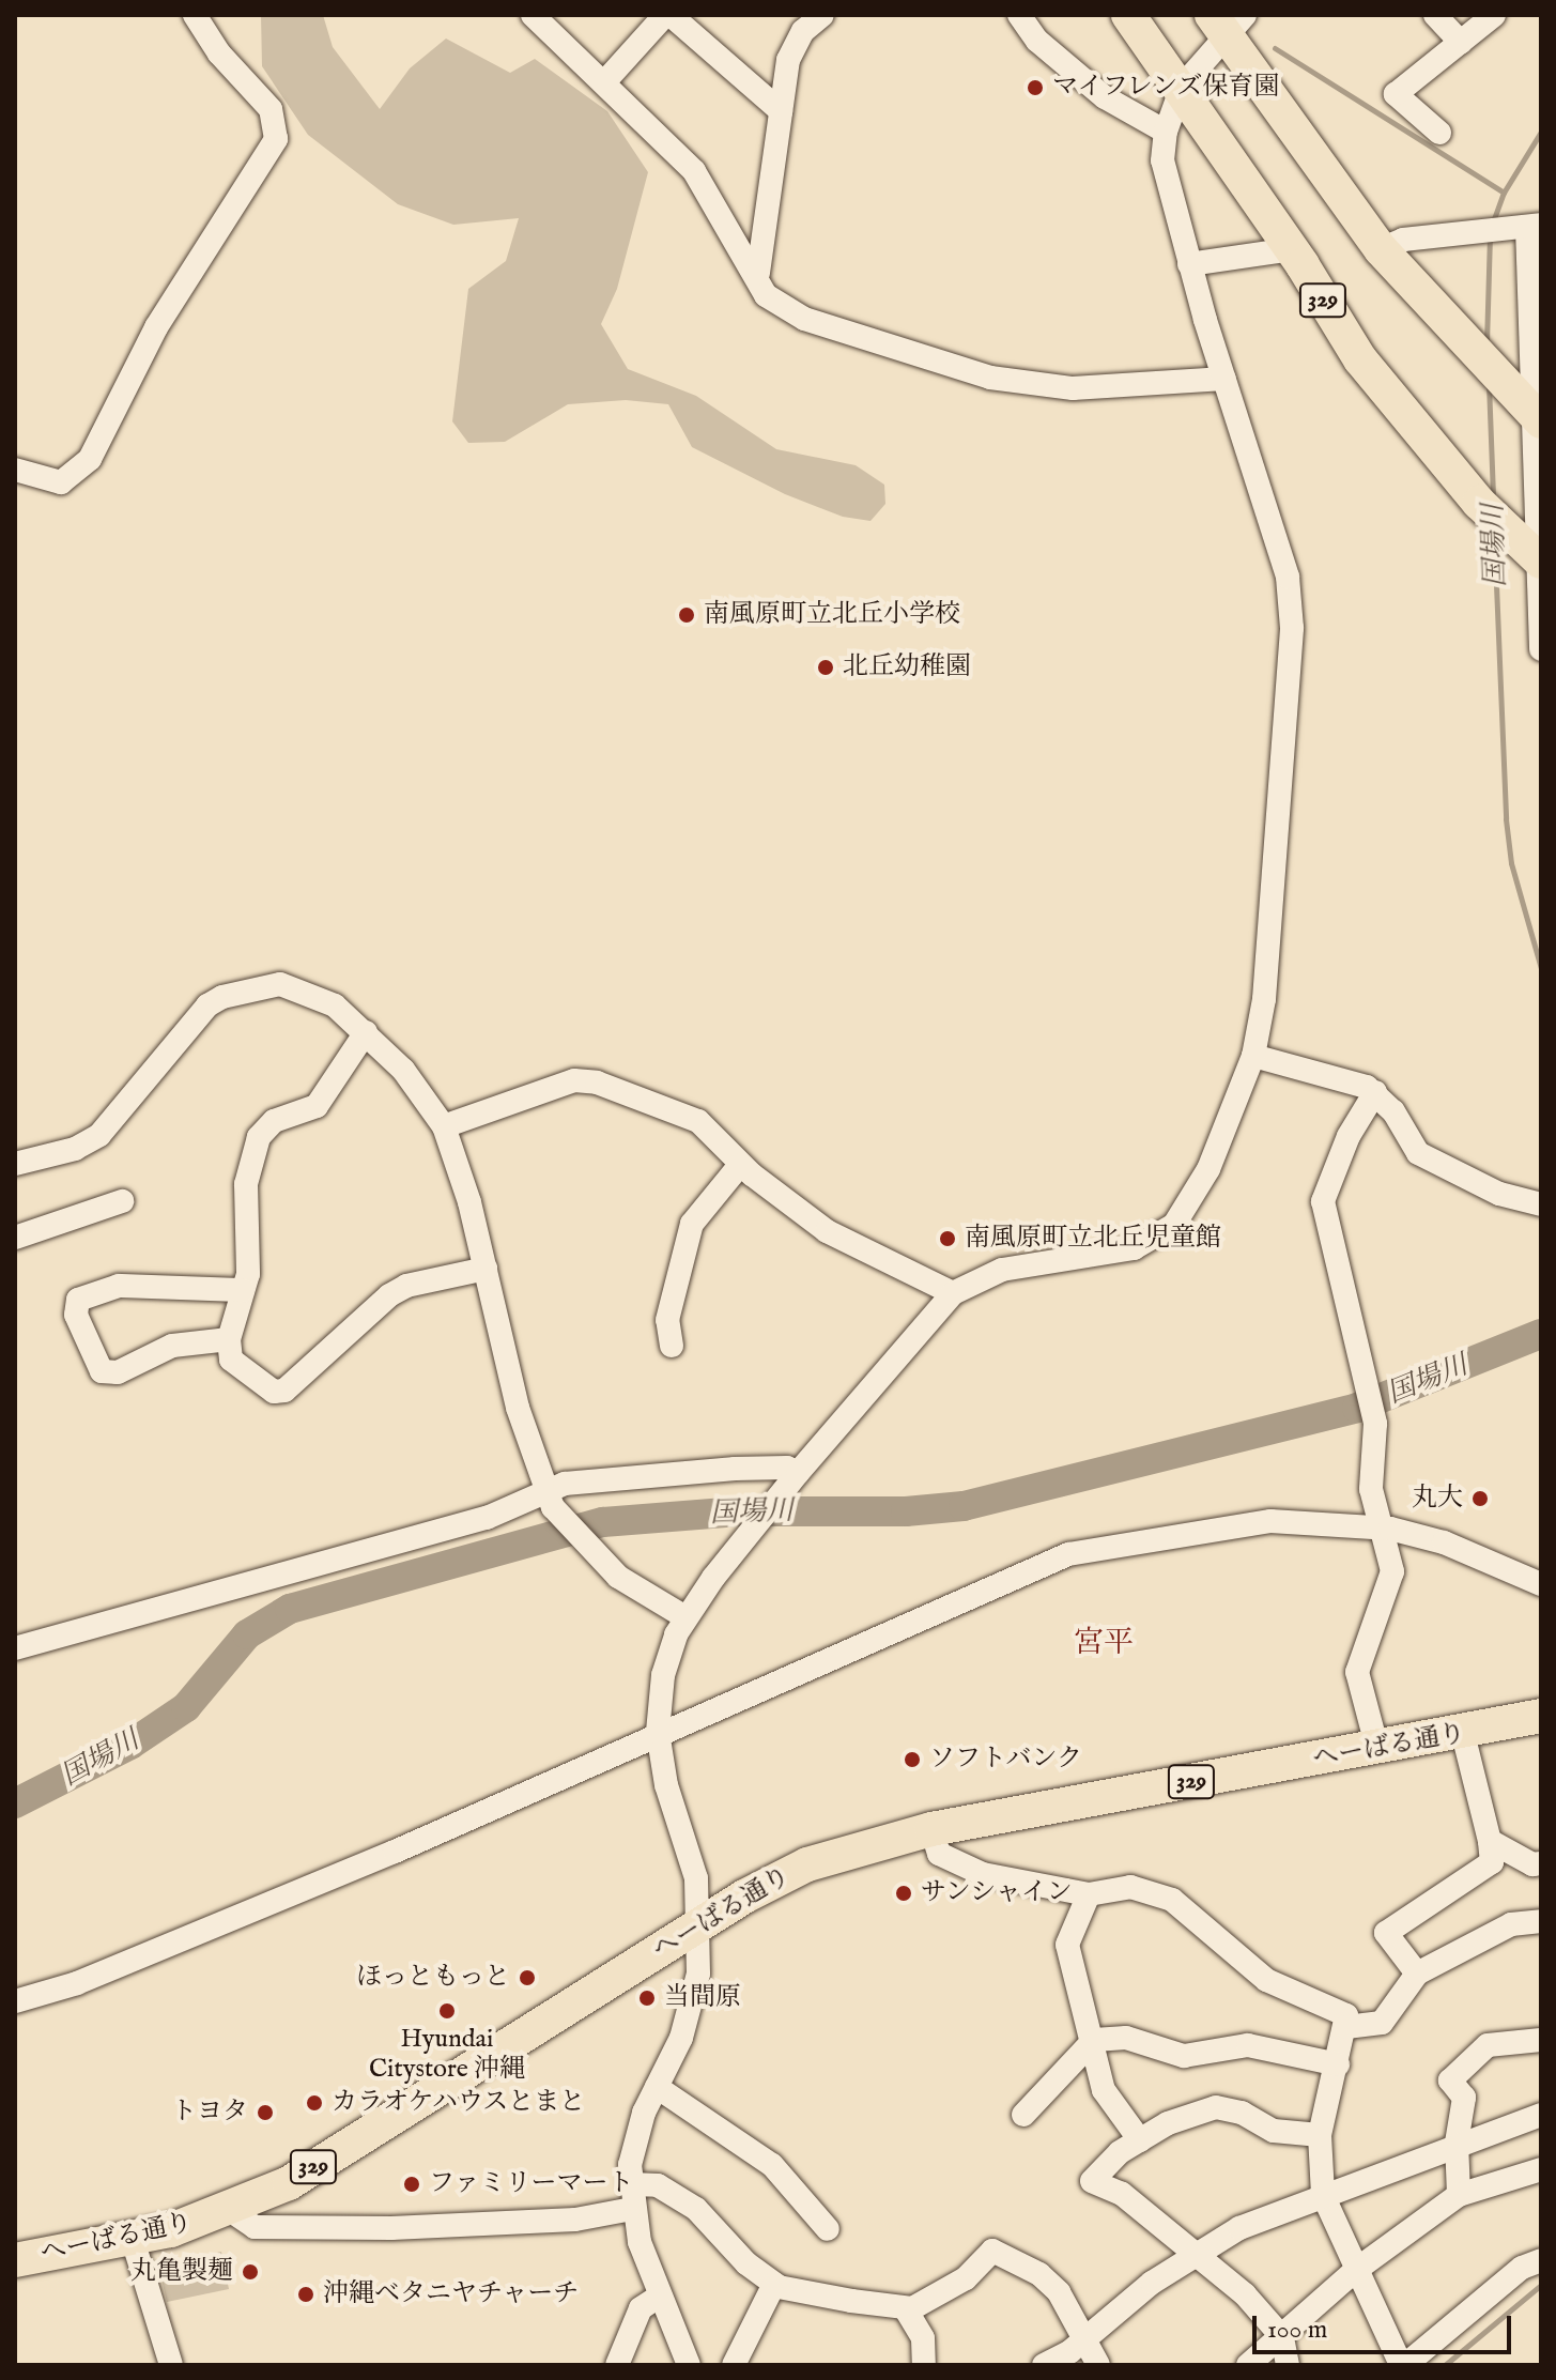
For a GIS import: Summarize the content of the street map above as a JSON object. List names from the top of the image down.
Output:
{
  "streets": {
    "highway": ["329", "へーばる通り"]
  },
  "districts": ["宮平"],
  "water": ["国場川"],
  "places": [
    "マイフレンズ保育園",
    "南風原町立北丘小学校",
    "北丘幼稚園",
    "南風原町立北丘児童館",
    "丸大",
    "ソフトバンク",
    "サンシャイン",
    "ほっともっと",
    "当間原",
    "Hyundai Citystore 沖縄",
    "カラオケハウスとまと",
    "トヨタ",
    "ファミリーマート",
    "丸亀製麺",
    "沖縄ベタニヤチャーチ"
  ],
  "scale_bar": "100 m"
}
